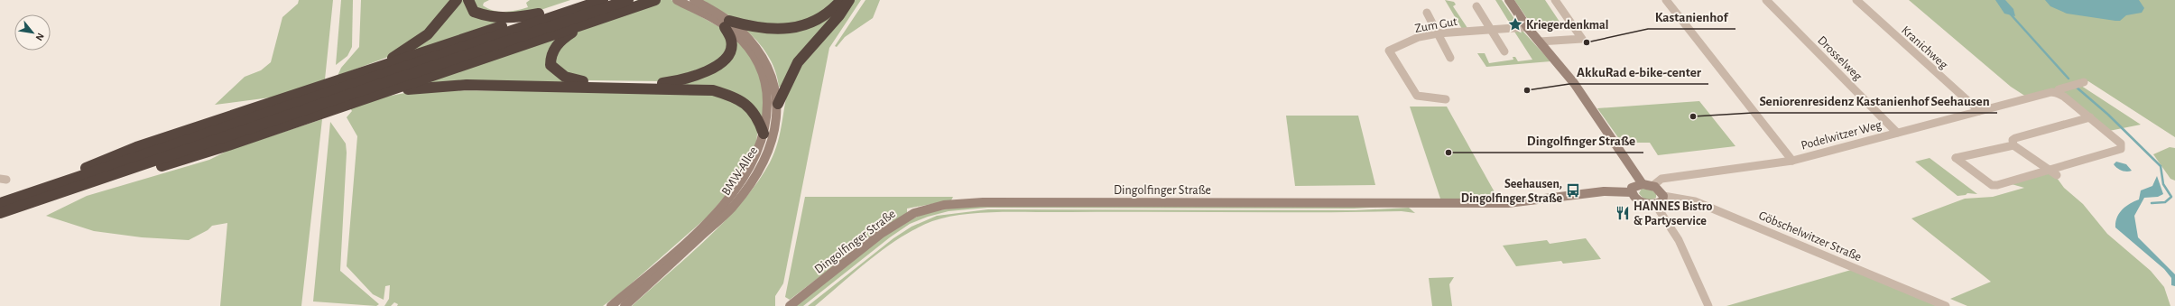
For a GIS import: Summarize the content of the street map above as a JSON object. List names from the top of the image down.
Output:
{
  "streets": {
    "street": [
      "Zum Gut",
      "Kranichweg",
      "Drosselweg",
      "Podelwitzer Weg",
      "BMW-Allee",
      "Dingolfinger Straße",
      "Göbschelwitzer Straße"
    ]
  },
  "crossings": [
    ["Kranichweg", "Podelwitzer Weg"],
    ["Drosselweg", "Podelwitzer Weg"]
  ],
  "places": {
    "place": ["Kriegerdenkmal"],
    "other": [
      "Kastanienhof",
      "AkkuRad e-bike-center",
      "Seniorenresidenz Kastanienhof Seehausen",
      "Dingolfinger Straße"
    ],
    "bus stop": ["Seehausen, Dingolfinger Straße"],
    "restaurant": ["HANNES Bistro & Partyservice"]
  },
  "north": "bottom right"
}
